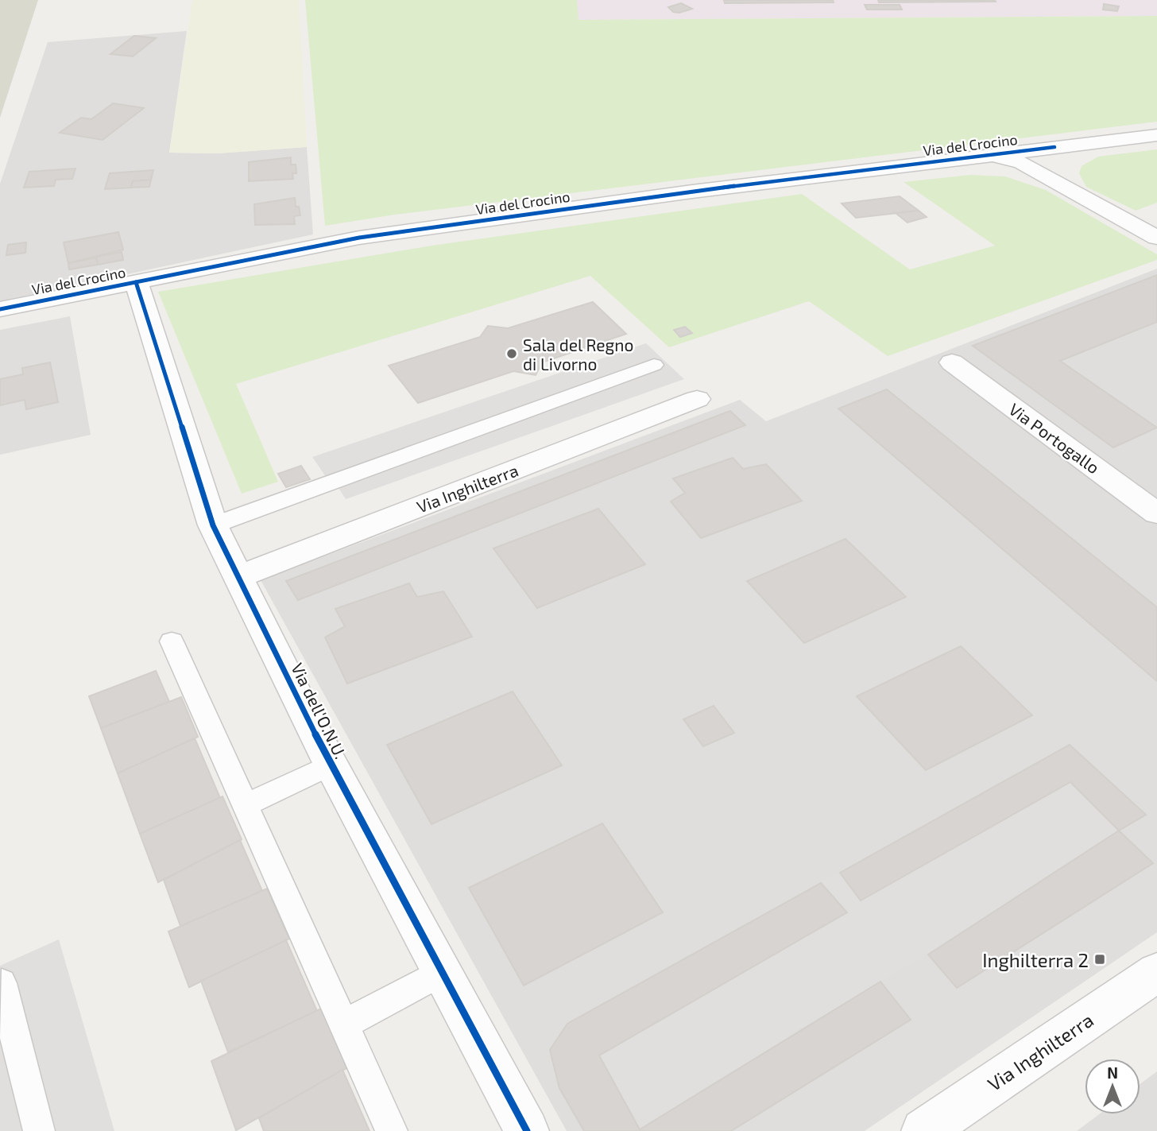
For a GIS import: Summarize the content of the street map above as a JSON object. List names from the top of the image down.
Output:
{
  "streets": {
    "street": [
      "Via del Crocino",
      "Via Portogallo",
      "Via Inghilterra",
      "Via dell'O.N.U."
    ]
  },
  "crossings": [
    ["Via del Crocino", "Via dell'O.N.U."],
    ["Via Inghilterra", "Via dell'O.N.U."]
  ],
  "places": {
    "other": ["Sala del Regno di Livorno"],
    "transit": ["Inghilterra 2"]
  },
  "north": "top"
}
